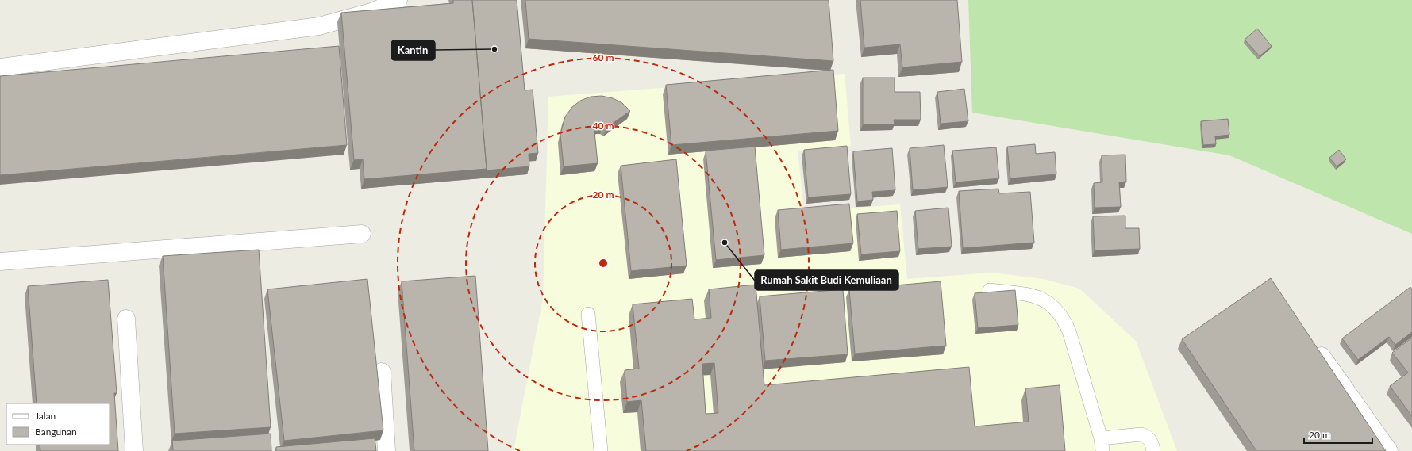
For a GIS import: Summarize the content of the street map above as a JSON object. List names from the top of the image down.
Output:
{
  "places": ["Kantin", "Rumah Sakit Budi Kemuliaan"],
  "legend": ["Jalan", "Bangunan"],
  "scale_bar": "20 m",
  "rings": ["60 m", "40 m", "20 m"]
}
